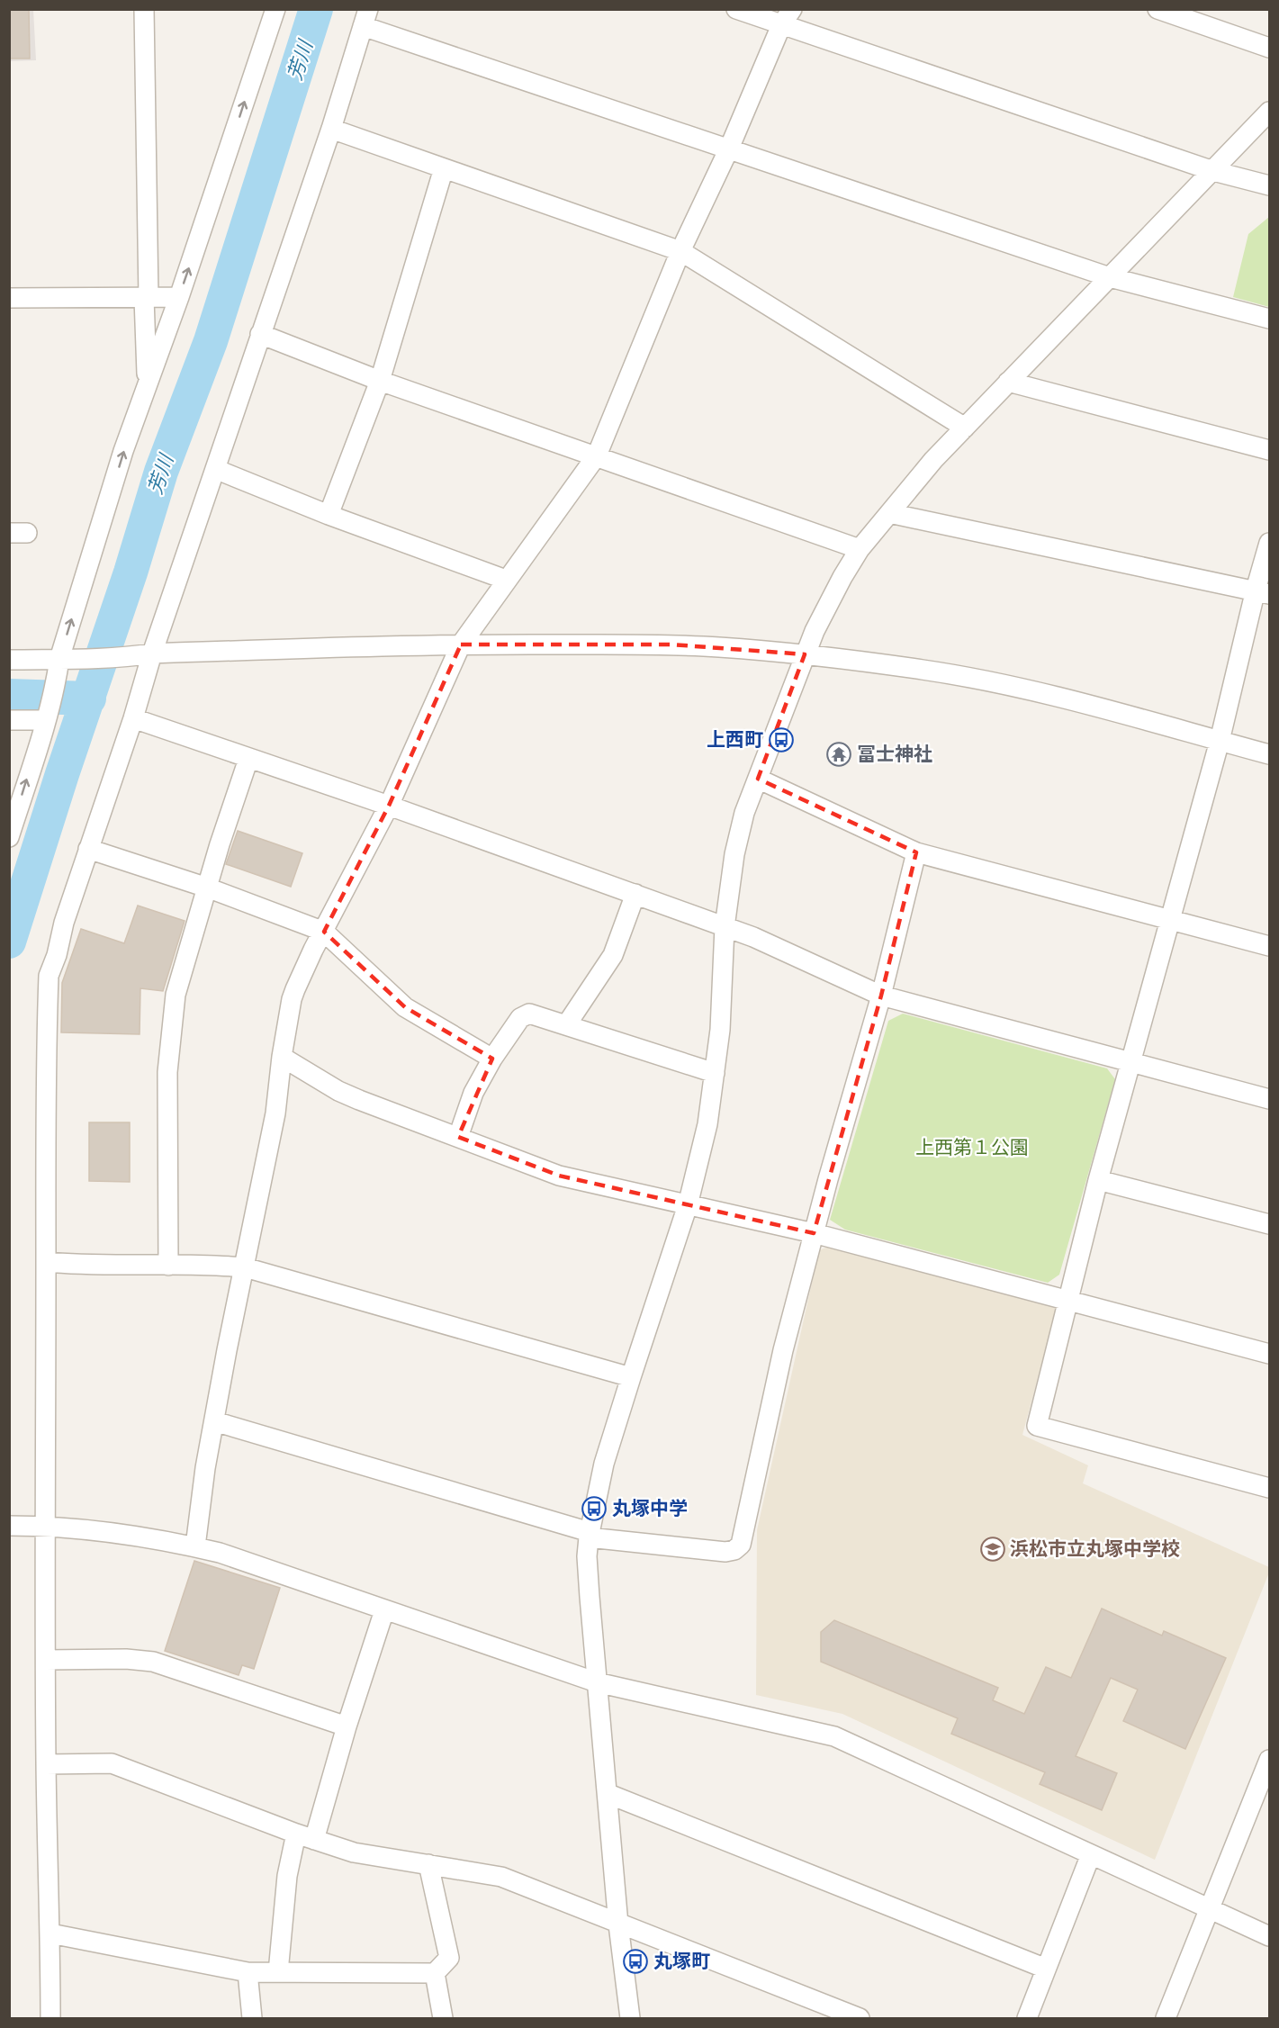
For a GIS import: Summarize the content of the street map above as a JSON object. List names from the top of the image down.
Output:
{
  "water": ["芳川"],
  "parks": ["上西第１公園"],
  "places": {
    "bus stop": ["上西町", "丸塚中学", "丸塚町"],
    "temple": ["冨士神社"],
    "school or university": ["浜松市立丸塚中学校"]
  }
}
